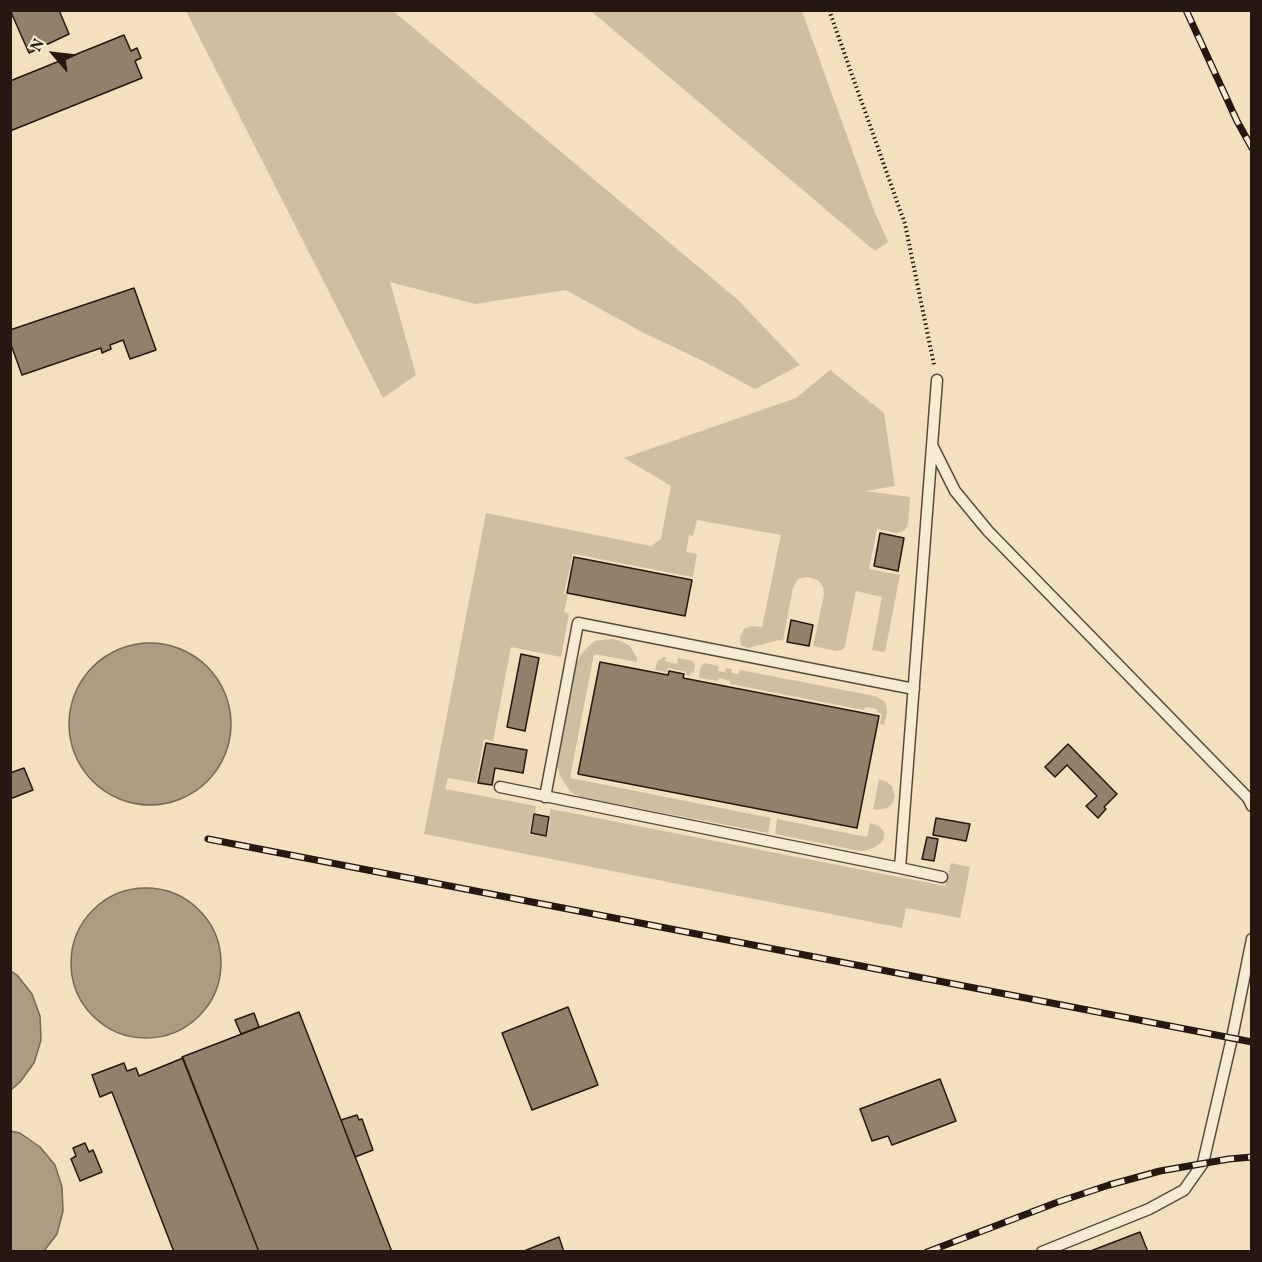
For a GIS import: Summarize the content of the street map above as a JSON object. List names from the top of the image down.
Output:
{
  "north": "top left"
}
